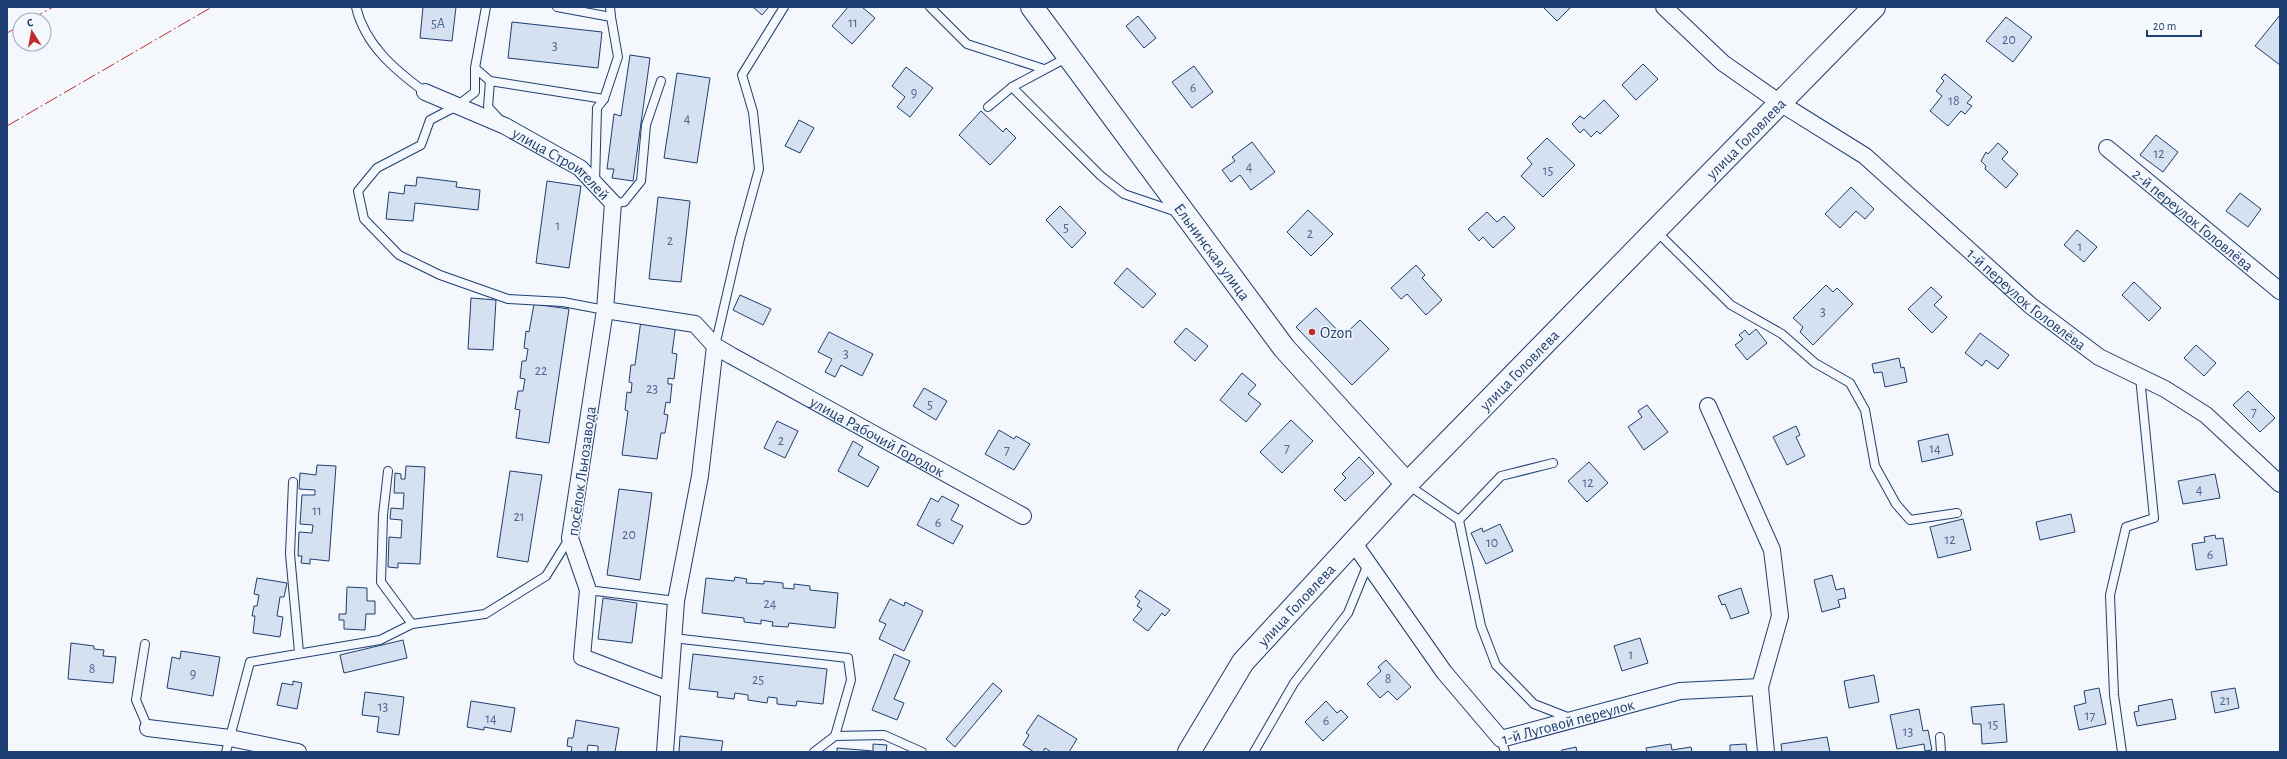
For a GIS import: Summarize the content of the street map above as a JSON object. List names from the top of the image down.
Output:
{
  "streets": {
    "main road": ["улица Головлева", "Ельнинская улица"],
    "street": [
      "улица Строителей",
      "2-й переулок Головлёва",
      "1-й переулок Головлёва",
      "улица Рабочий Городок",
      "посёлок Льнозавода",
      "1-й Луговой переулок"
    ]
  },
  "crossings": [
    ["улица Головлева", "Ельнинская улица"],
    ["улица Головлева", "1-й переулок Головлёва"],
    ["улица Головлева", "1-й Луговой переулок"],
    ["улица Строителей", "улица Рабочий Городок"],
    ["улица Строителей", "посёлок Льнозавода"],
    ["улица Рабочий Городок", "посёлок Льнозавода"]
  ],
  "places": ["Ozon"],
  "house_numbers": [
    "11",
    "5А",
    "20",
    "3",
    "6",
    "9",
    "18",
    "4",
    "12",
    "4",
    "15",
    "1",
    "5",
    "2",
    "2",
    "1",
    "3",
    "3",
    "22",
    "23",
    "5",
    "7",
    "2",
    "7",
    "14",
    "7",
    "12",
    "4",
    "11",
    "21",
    "6",
    "20",
    "12",
    "10",
    "6",
    "24",
    "1",
    "8",
    "9",
    "8",
    "25",
    "21",
    "13",
    "17",
    "14",
    "6",
    "15",
    "13"
  ],
  "scale_bar": "20 m",
  "north": "top"
}
